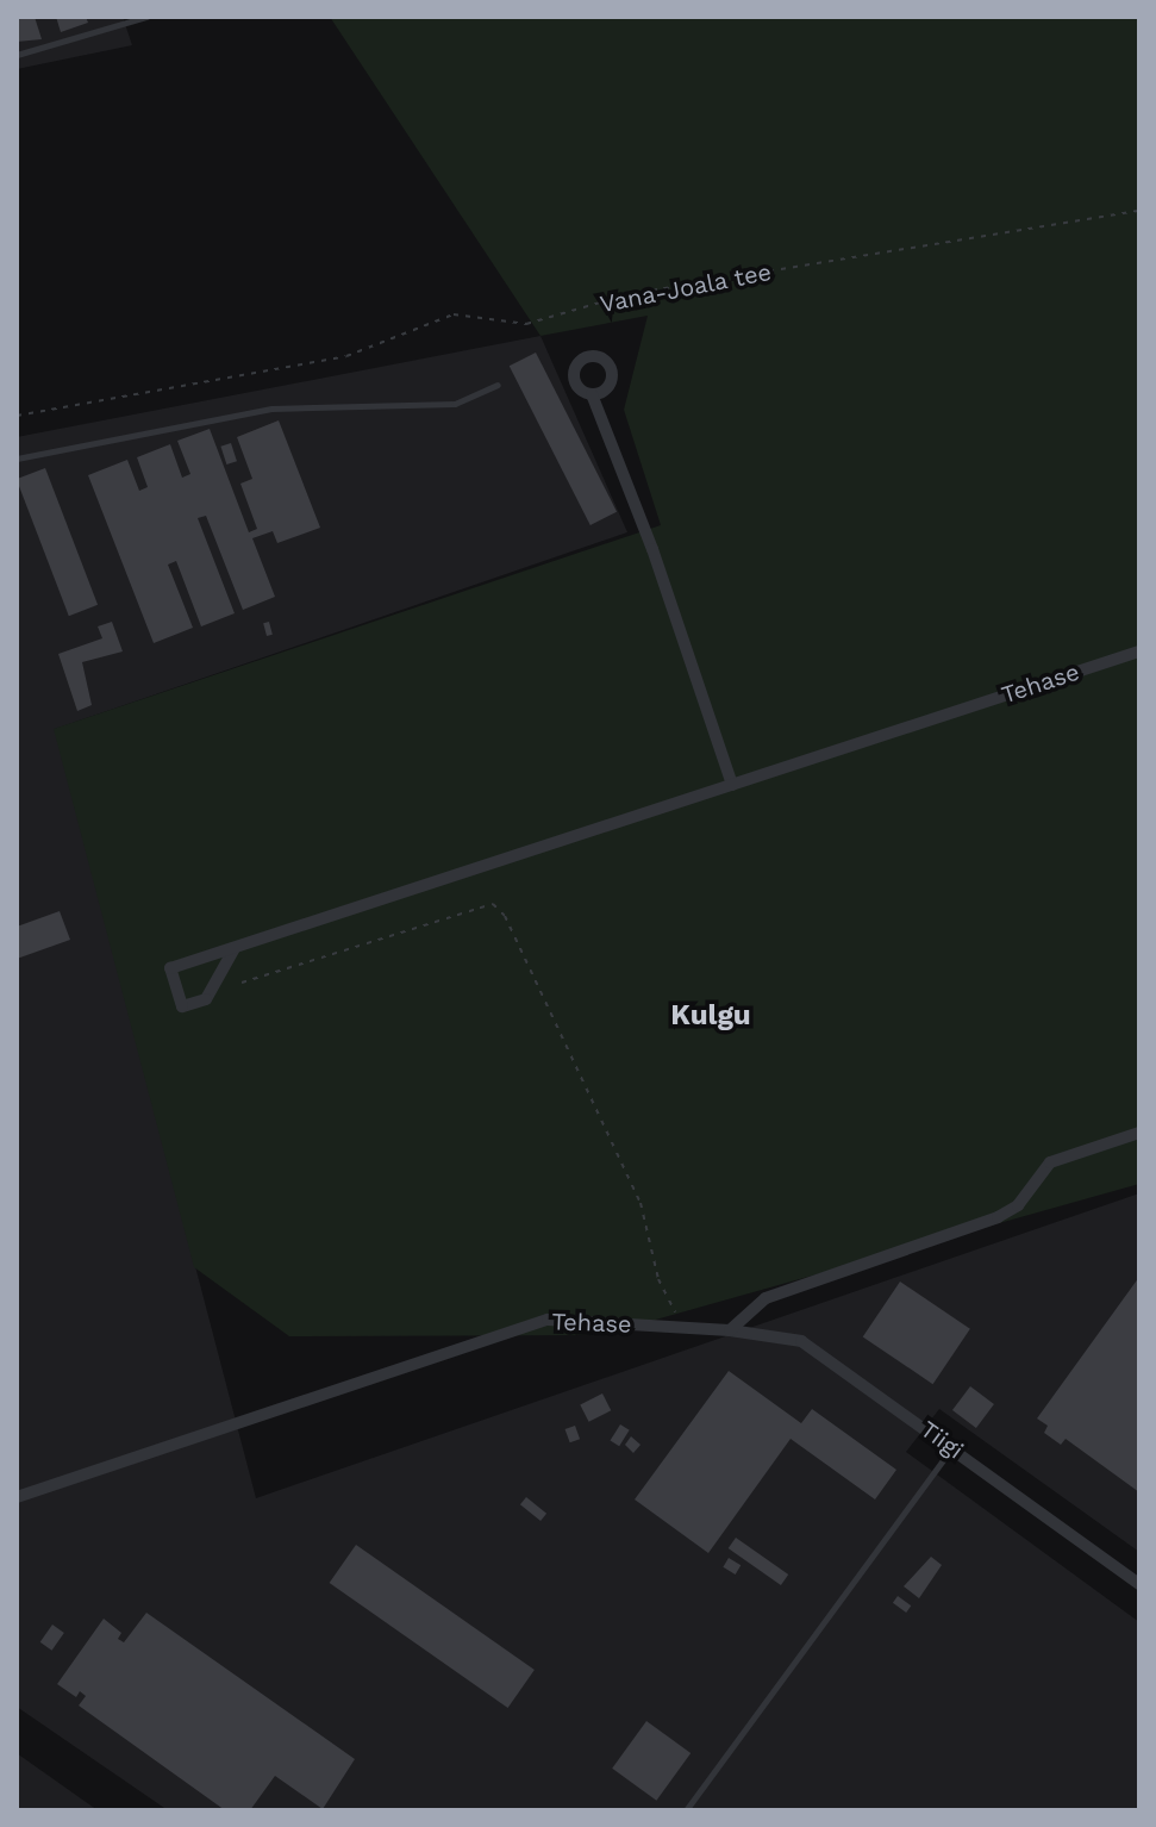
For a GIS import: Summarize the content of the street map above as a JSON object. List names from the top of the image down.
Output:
{
  "streets": {
    "street": ["Tehase", "Tiigi"],
    "path": ["Vana-Joala tee"]
  },
  "crossings": [
    ["Tehase", "Tiigi"]
  ],
  "districts": ["Kulgu"]
}
